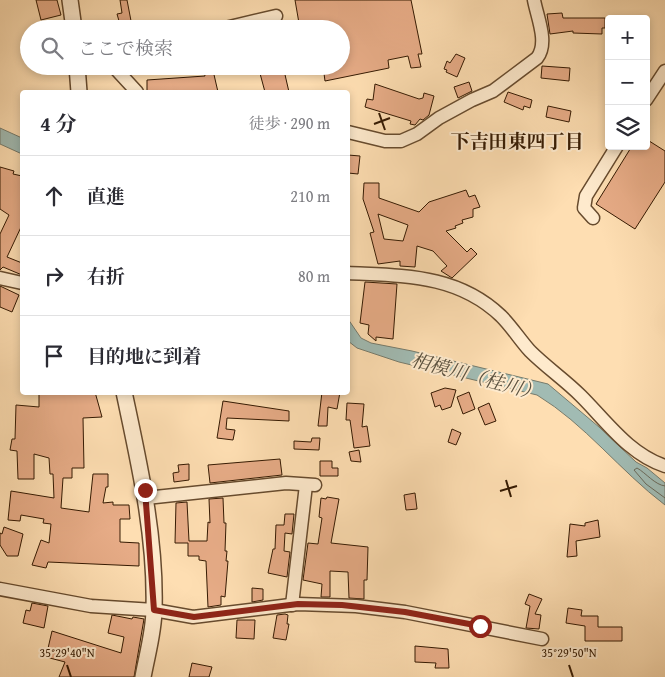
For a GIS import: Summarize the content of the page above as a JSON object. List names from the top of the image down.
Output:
{
  "districts": ["下吉田東四丁目"],
  "water": ["相模川（桂川）"],
  "page": {
    "map_buttons": ["+", "−"],
    "search": "ここで検索",
    "heading": ["4 分", "徒歩 · 290 m"],
    "list": [
      ["直進", "210 m"],
      ["右折", "80 m"],
      "目的地に到着"
    ]
  },
  "coordinates": ["35°29'40\"N", "35°29'50\"N"]
}
